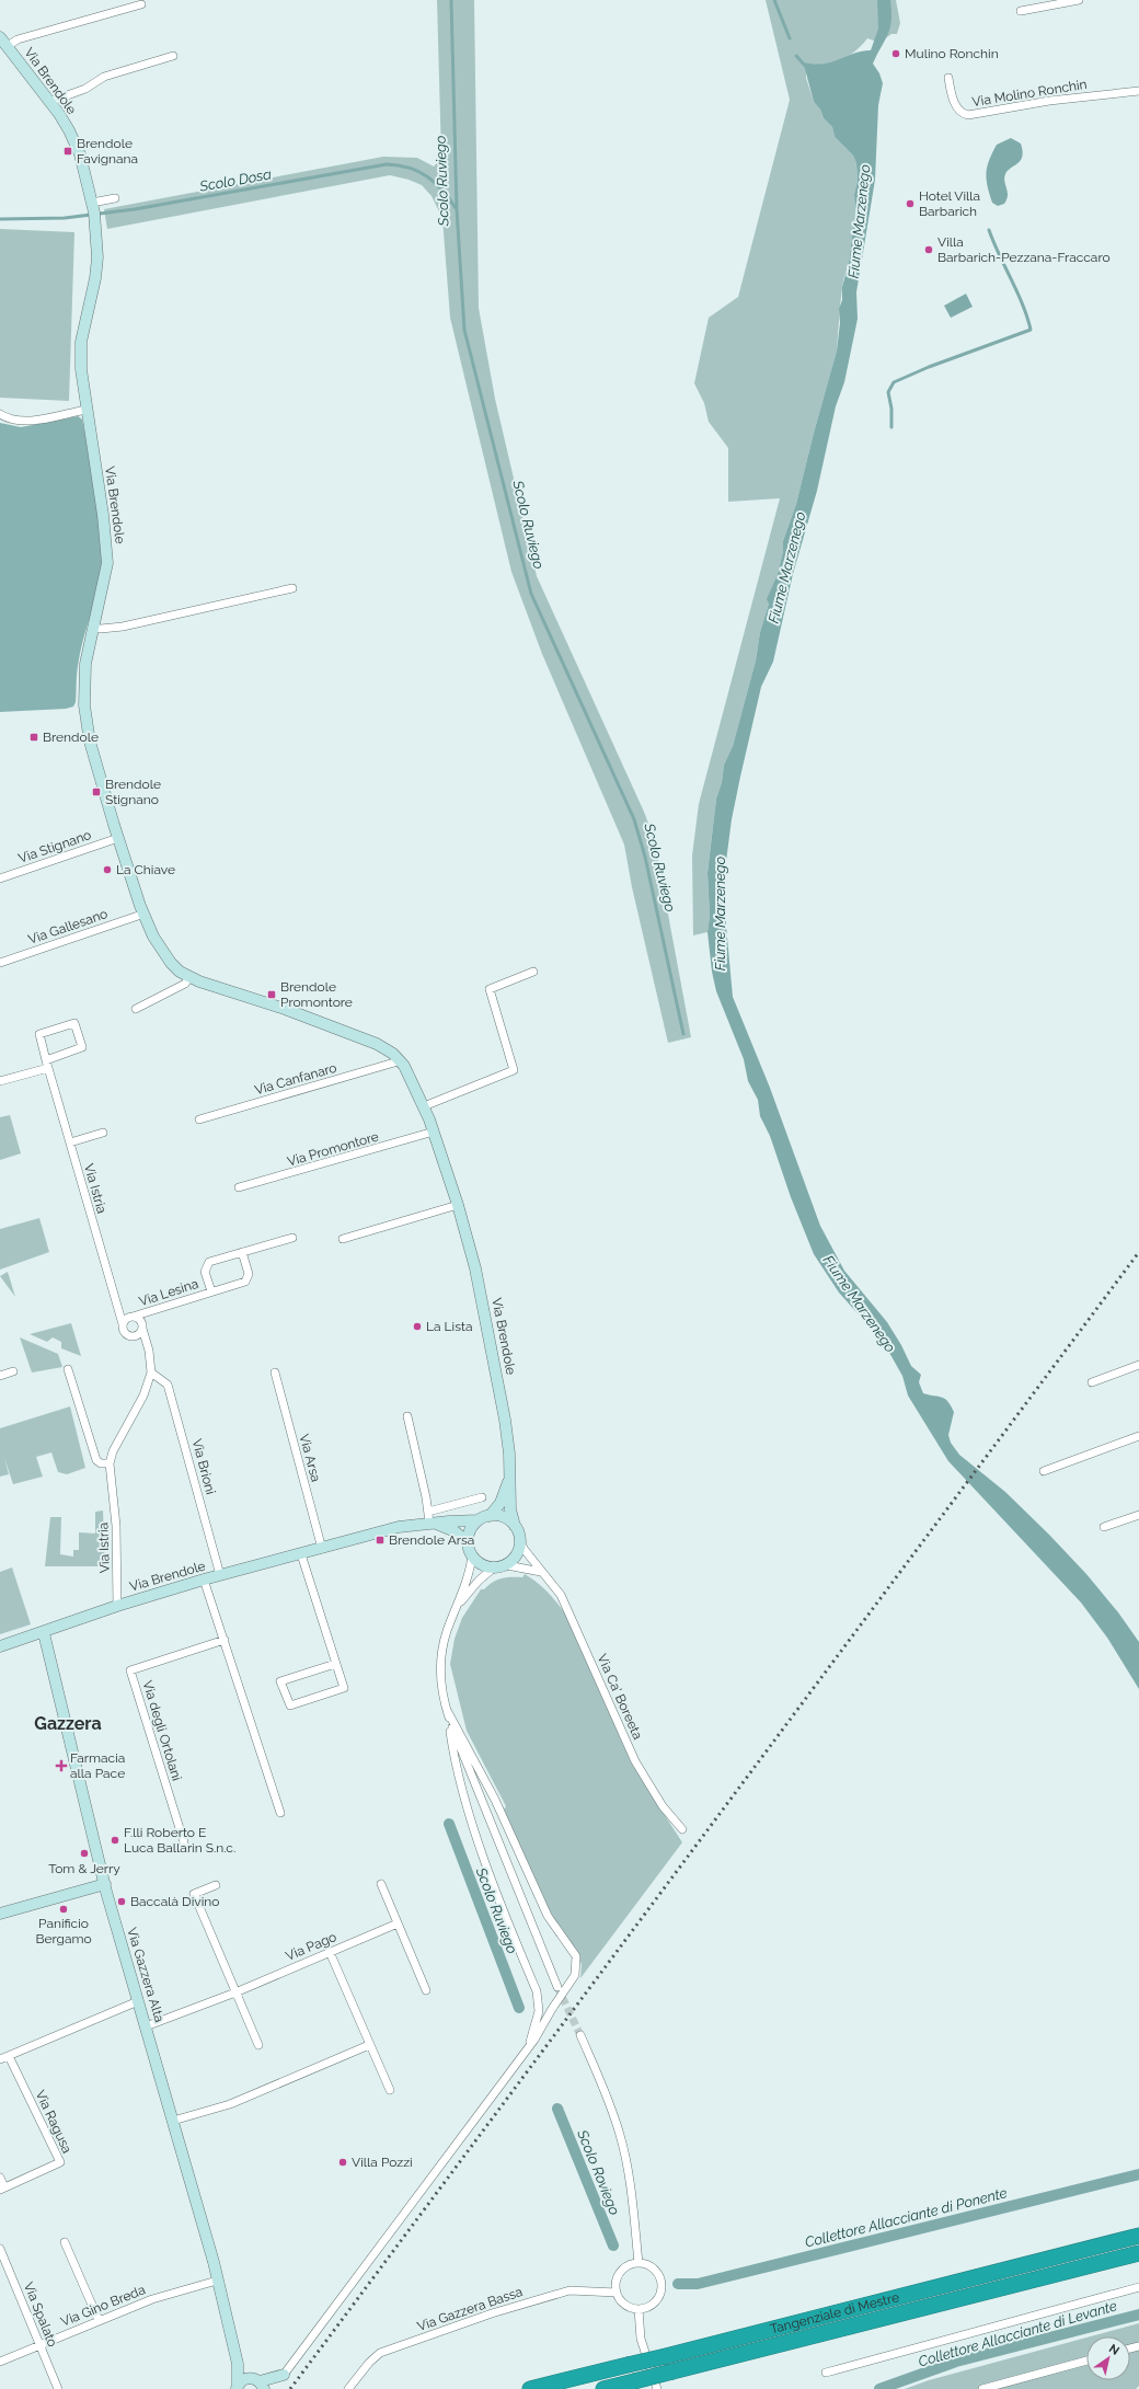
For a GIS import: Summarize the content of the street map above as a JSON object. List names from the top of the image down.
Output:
{
  "streets": {
    "highway": ["Tangenziale di Mestre"],
    "street": [
      "Via Brendole",
      "Via Molino Ronchin",
      "Via Stignano",
      "Via Gallesano",
      "Via Canfanaro",
      "Via Promontore",
      "Via Istria",
      "Via Lesina",
      "Via Arsa",
      "Via Brioni",
      "Via Ca' Boreeta",
      "Via degli Ortolani",
      "Via Pago",
      "Via Gazzera Alta",
      "Via Ragusa",
      "Via Gino Breda",
      "Via Gazzera Bassa",
      "Via Spalato"
    ]
  },
  "crossings": [
    ["Via Brendole", "Via Stignano"],
    ["Via Brendole", "Via Gallesano"],
    ["Via Brendole", "Via Canfanaro"],
    ["Via Brendole", "Via Promontore"],
    ["Via Brendole", "Via Istria"],
    ["Via Brendole", "Via Arsa"],
    ["Via Brendole", "Via Brioni"],
    ["Via Brendole", "Via Ca' Boreeta"],
    ["Via Brendole", "Via Gazzera Alta"],
    ["Via Istria", "Via Lesina"],
    ["Via Istria", "Via Brioni"],
    ["Via Pago", "Via Gazzera Alta"],
    ["Via Gazzera Alta", "Via Gino Breda"],
    ["Via Gino Breda", "Via Spalato"]
  ],
  "districts": ["Gazzera"],
  "water": [
    "Scolo Dosa",
    "Scolo Ruviego",
    "Fiume Marzenego",
    "Scolo Roviego",
    "Collettore Allacciante di Ponente",
    "Collettore Allacciante di Levante"
  ],
  "places": {
    "other": [
      "Mulino Ronchin",
      "Hotel Villa Barbarich",
      "Villa Barbarich-Pezzana-Fraccaro",
      "La Chiave",
      "La Lista",
      "F.lli Roberto E Luca Ballarin S.n.c.",
      "Tom & Jerry",
      "Baccalà Divino",
      "Panificio Bergamo",
      "Villa Pozzi"
    ],
    "transit": [
      "Brendole Favignana",
      "Brendole",
      "Brendole Stignano",
      "Brendole Promontore",
      "Brendole Arsa"
    ],
    "health": ["Farmacia alla Pace"]
  },
  "north": "top right"
}
